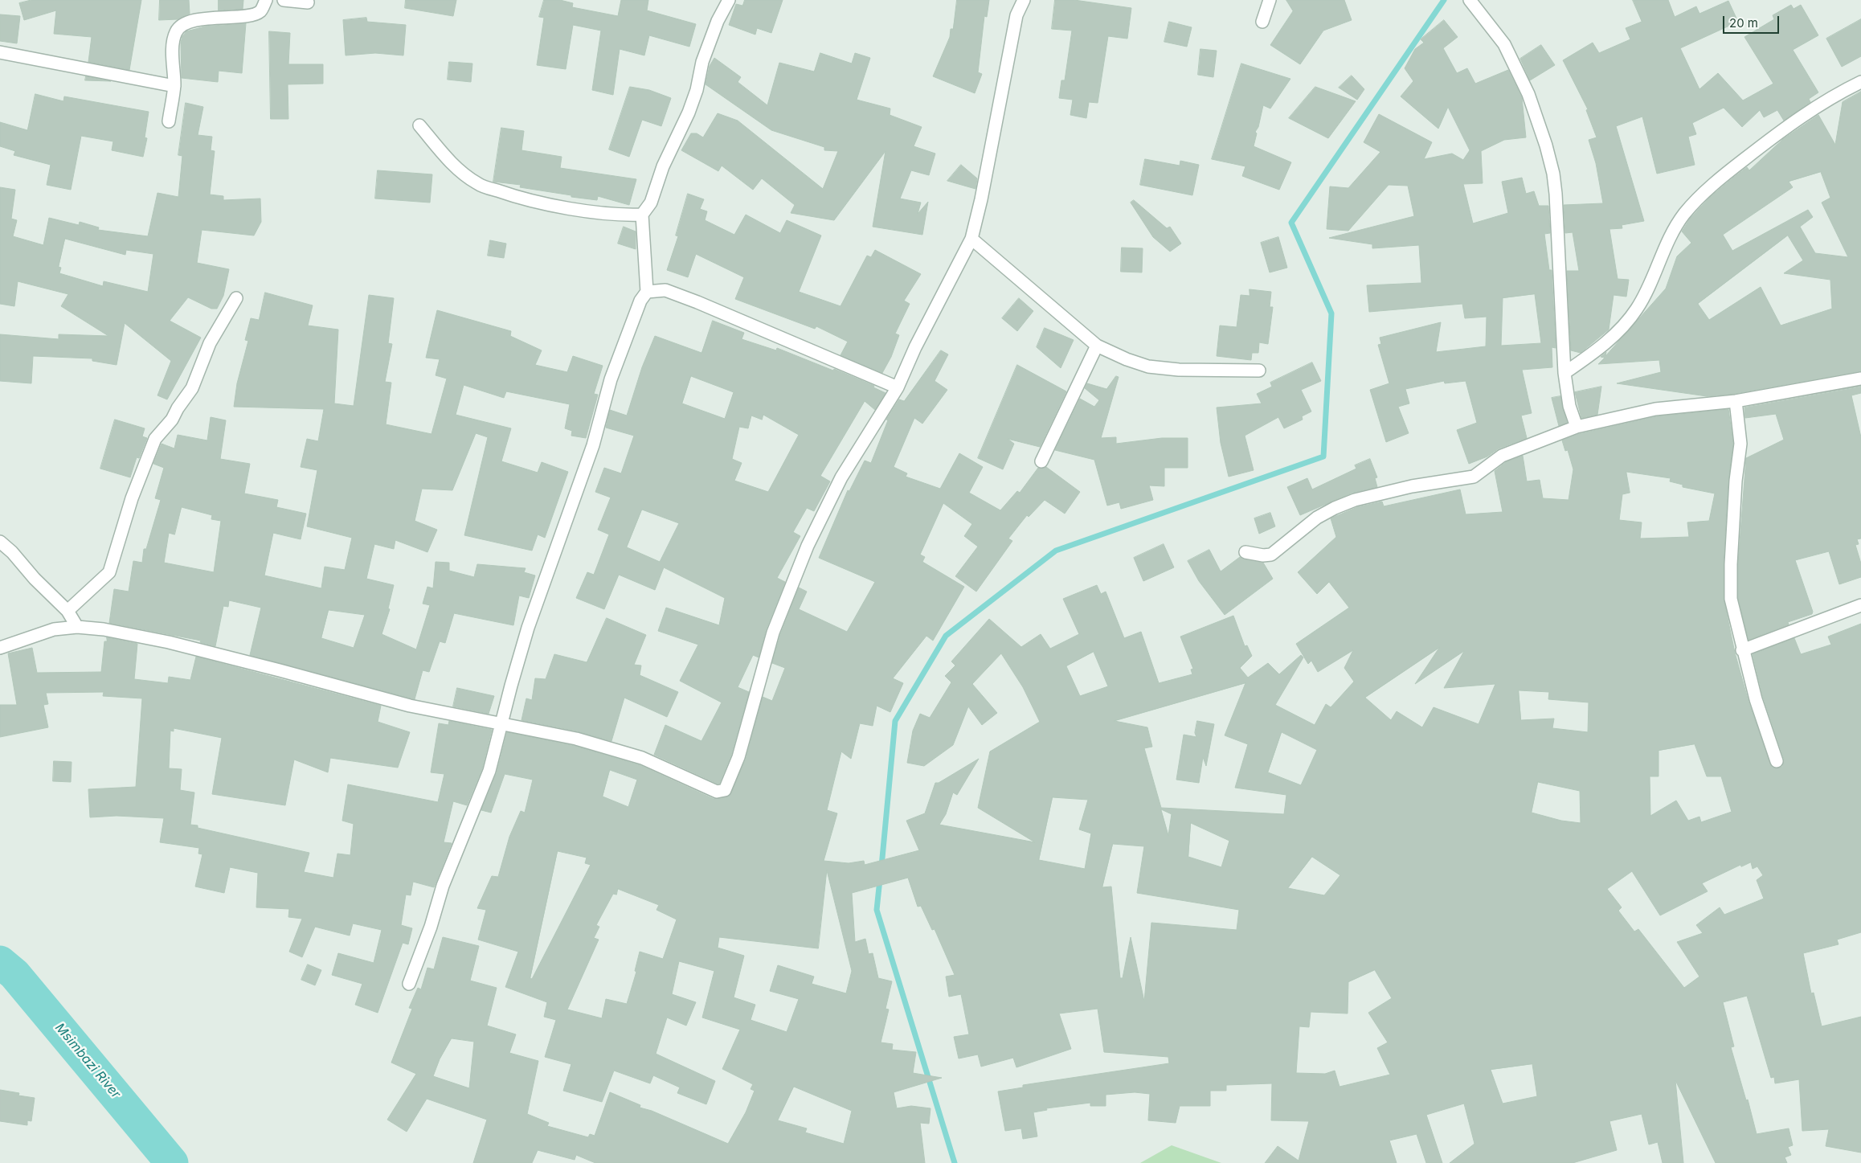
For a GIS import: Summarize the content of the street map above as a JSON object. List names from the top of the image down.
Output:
{
  "water": ["Msimbazi River"],
  "scale_bar": "20 m"
}
